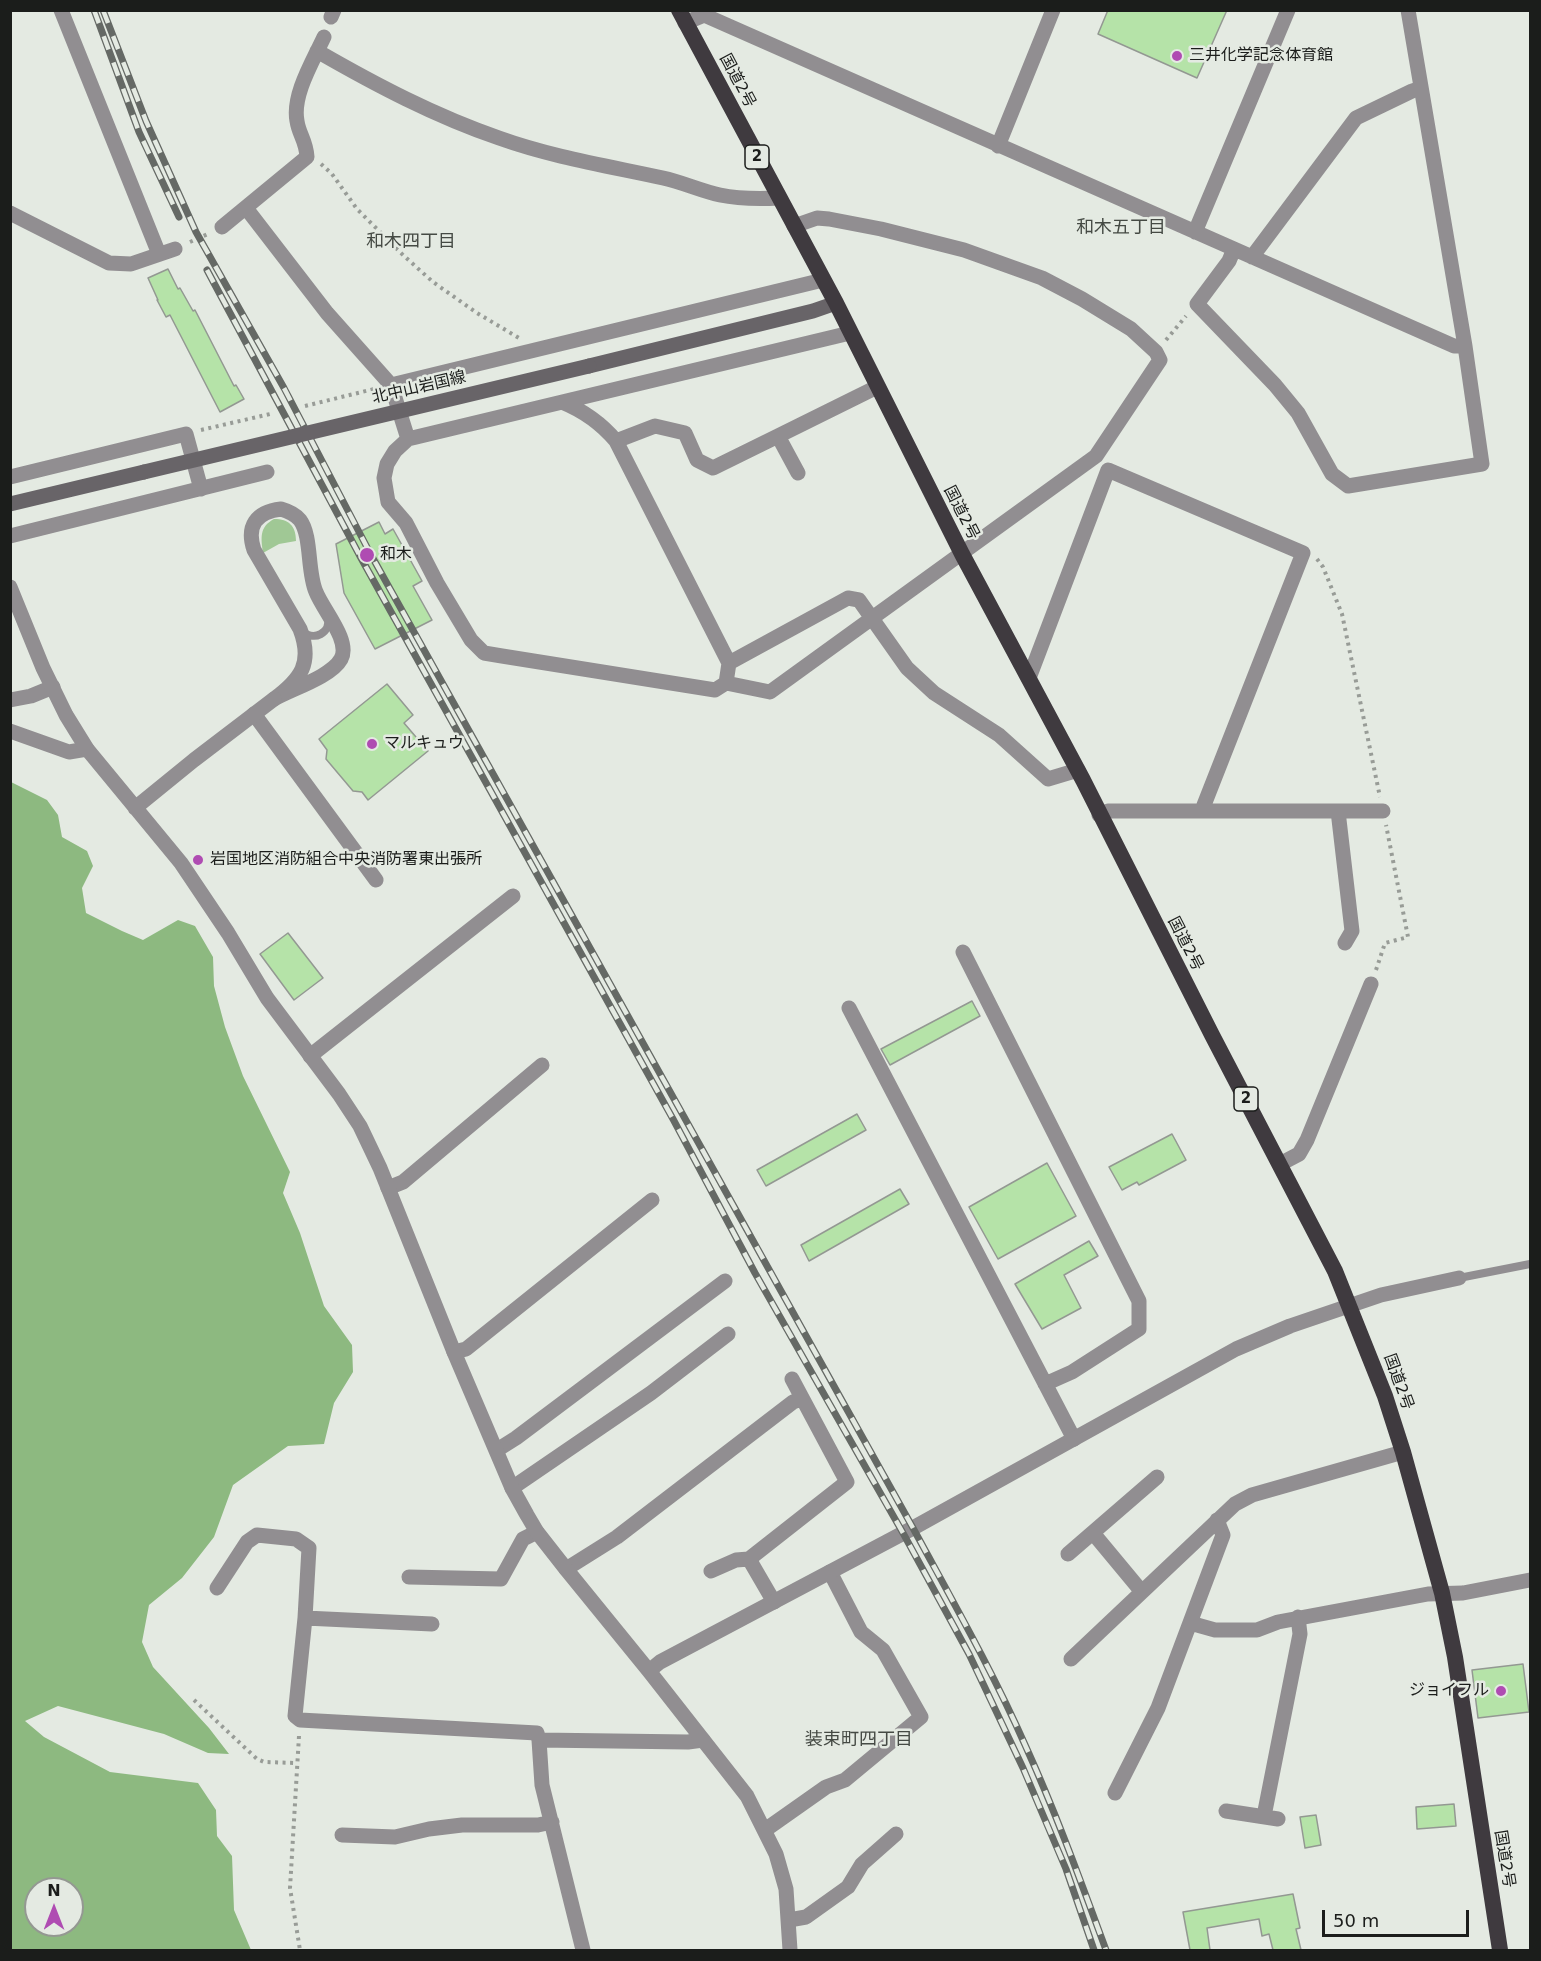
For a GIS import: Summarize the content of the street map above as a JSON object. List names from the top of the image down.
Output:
{
  "streets": {
    "highway": ["国道2号", "2"],
    "main road": ["北中山岩国線"]
  },
  "crossings": [
    ["国道2号", "北中山岩国線"]
  ],
  "districts": ["和木五丁目", "和木四丁目", "装束町四丁目"],
  "places": [
    "三井化学記念体育館",
    "和木",
    "マルキュウ",
    "岩国地区消防組合中央消防署東出張所",
    "ジョイフル"
  ],
  "scale_bar": "50 m",
  "north": "top"
}
